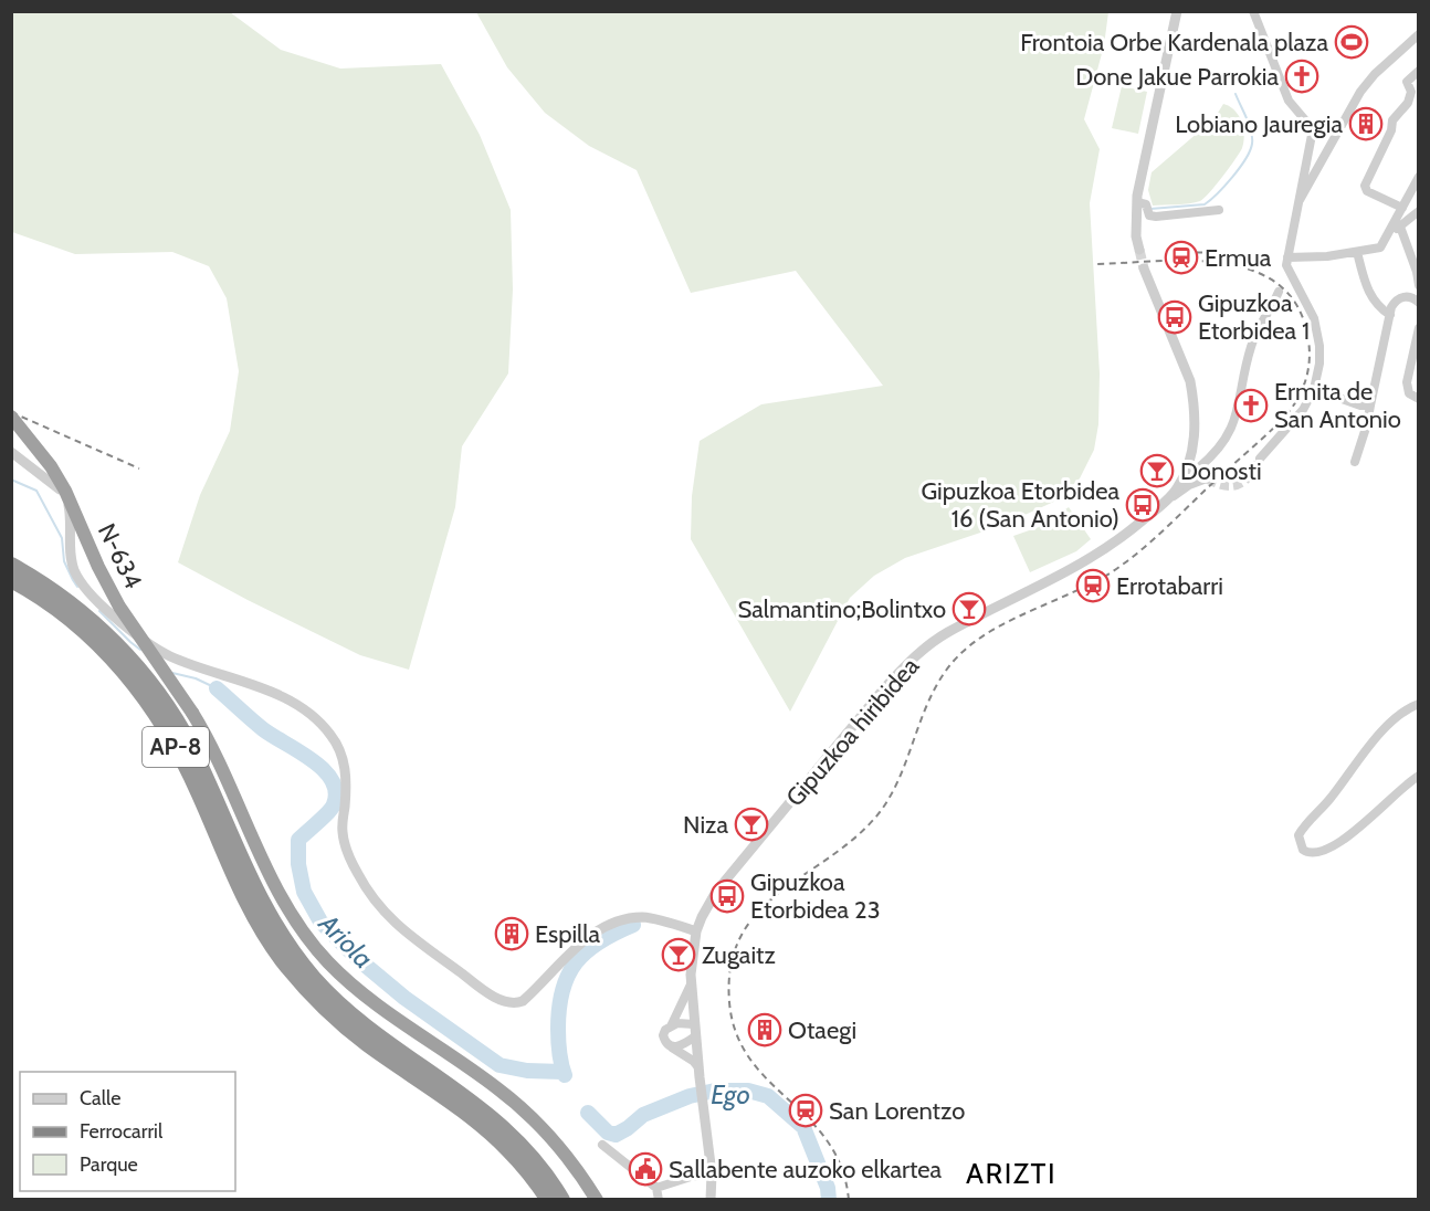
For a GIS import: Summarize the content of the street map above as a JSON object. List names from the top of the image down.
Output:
{
  "streets": {
    "highway": ["N-634", "AP-8"],
    "street": ["Gipuzkoa hiribidea"]
  },
  "districts": ["ARIZTI"],
  "water": ["Ariola", "Ego"],
  "places": {
    "sports": ["Frontoia Orbe Kardenala plaza"],
    "church": ["Done Jakue Parrokia", "Ermita de San Antonio"],
    "building": ["Lobiano Jauregia", "Espilla", "Otaegi"],
    "station": ["Ermua", "Errotabarri", "San Lorentzo"],
    "bus stop": ["Gipuzkoa Etorbidea 1", "Gipuzkoa Etorbidea 16 (San Antonio)", "Gipuzkoa Etorbidea 23"],
    "bar": [
      "Donosti",
      "Salmantino;Bolintxo",
      "Niza",
      "Zugaitz"
    ],
    "public building": ["Sallabente auzoko elkartea"]
  },
  "legend": ["Calle", "Ferrocarril", "Parque"]
}
